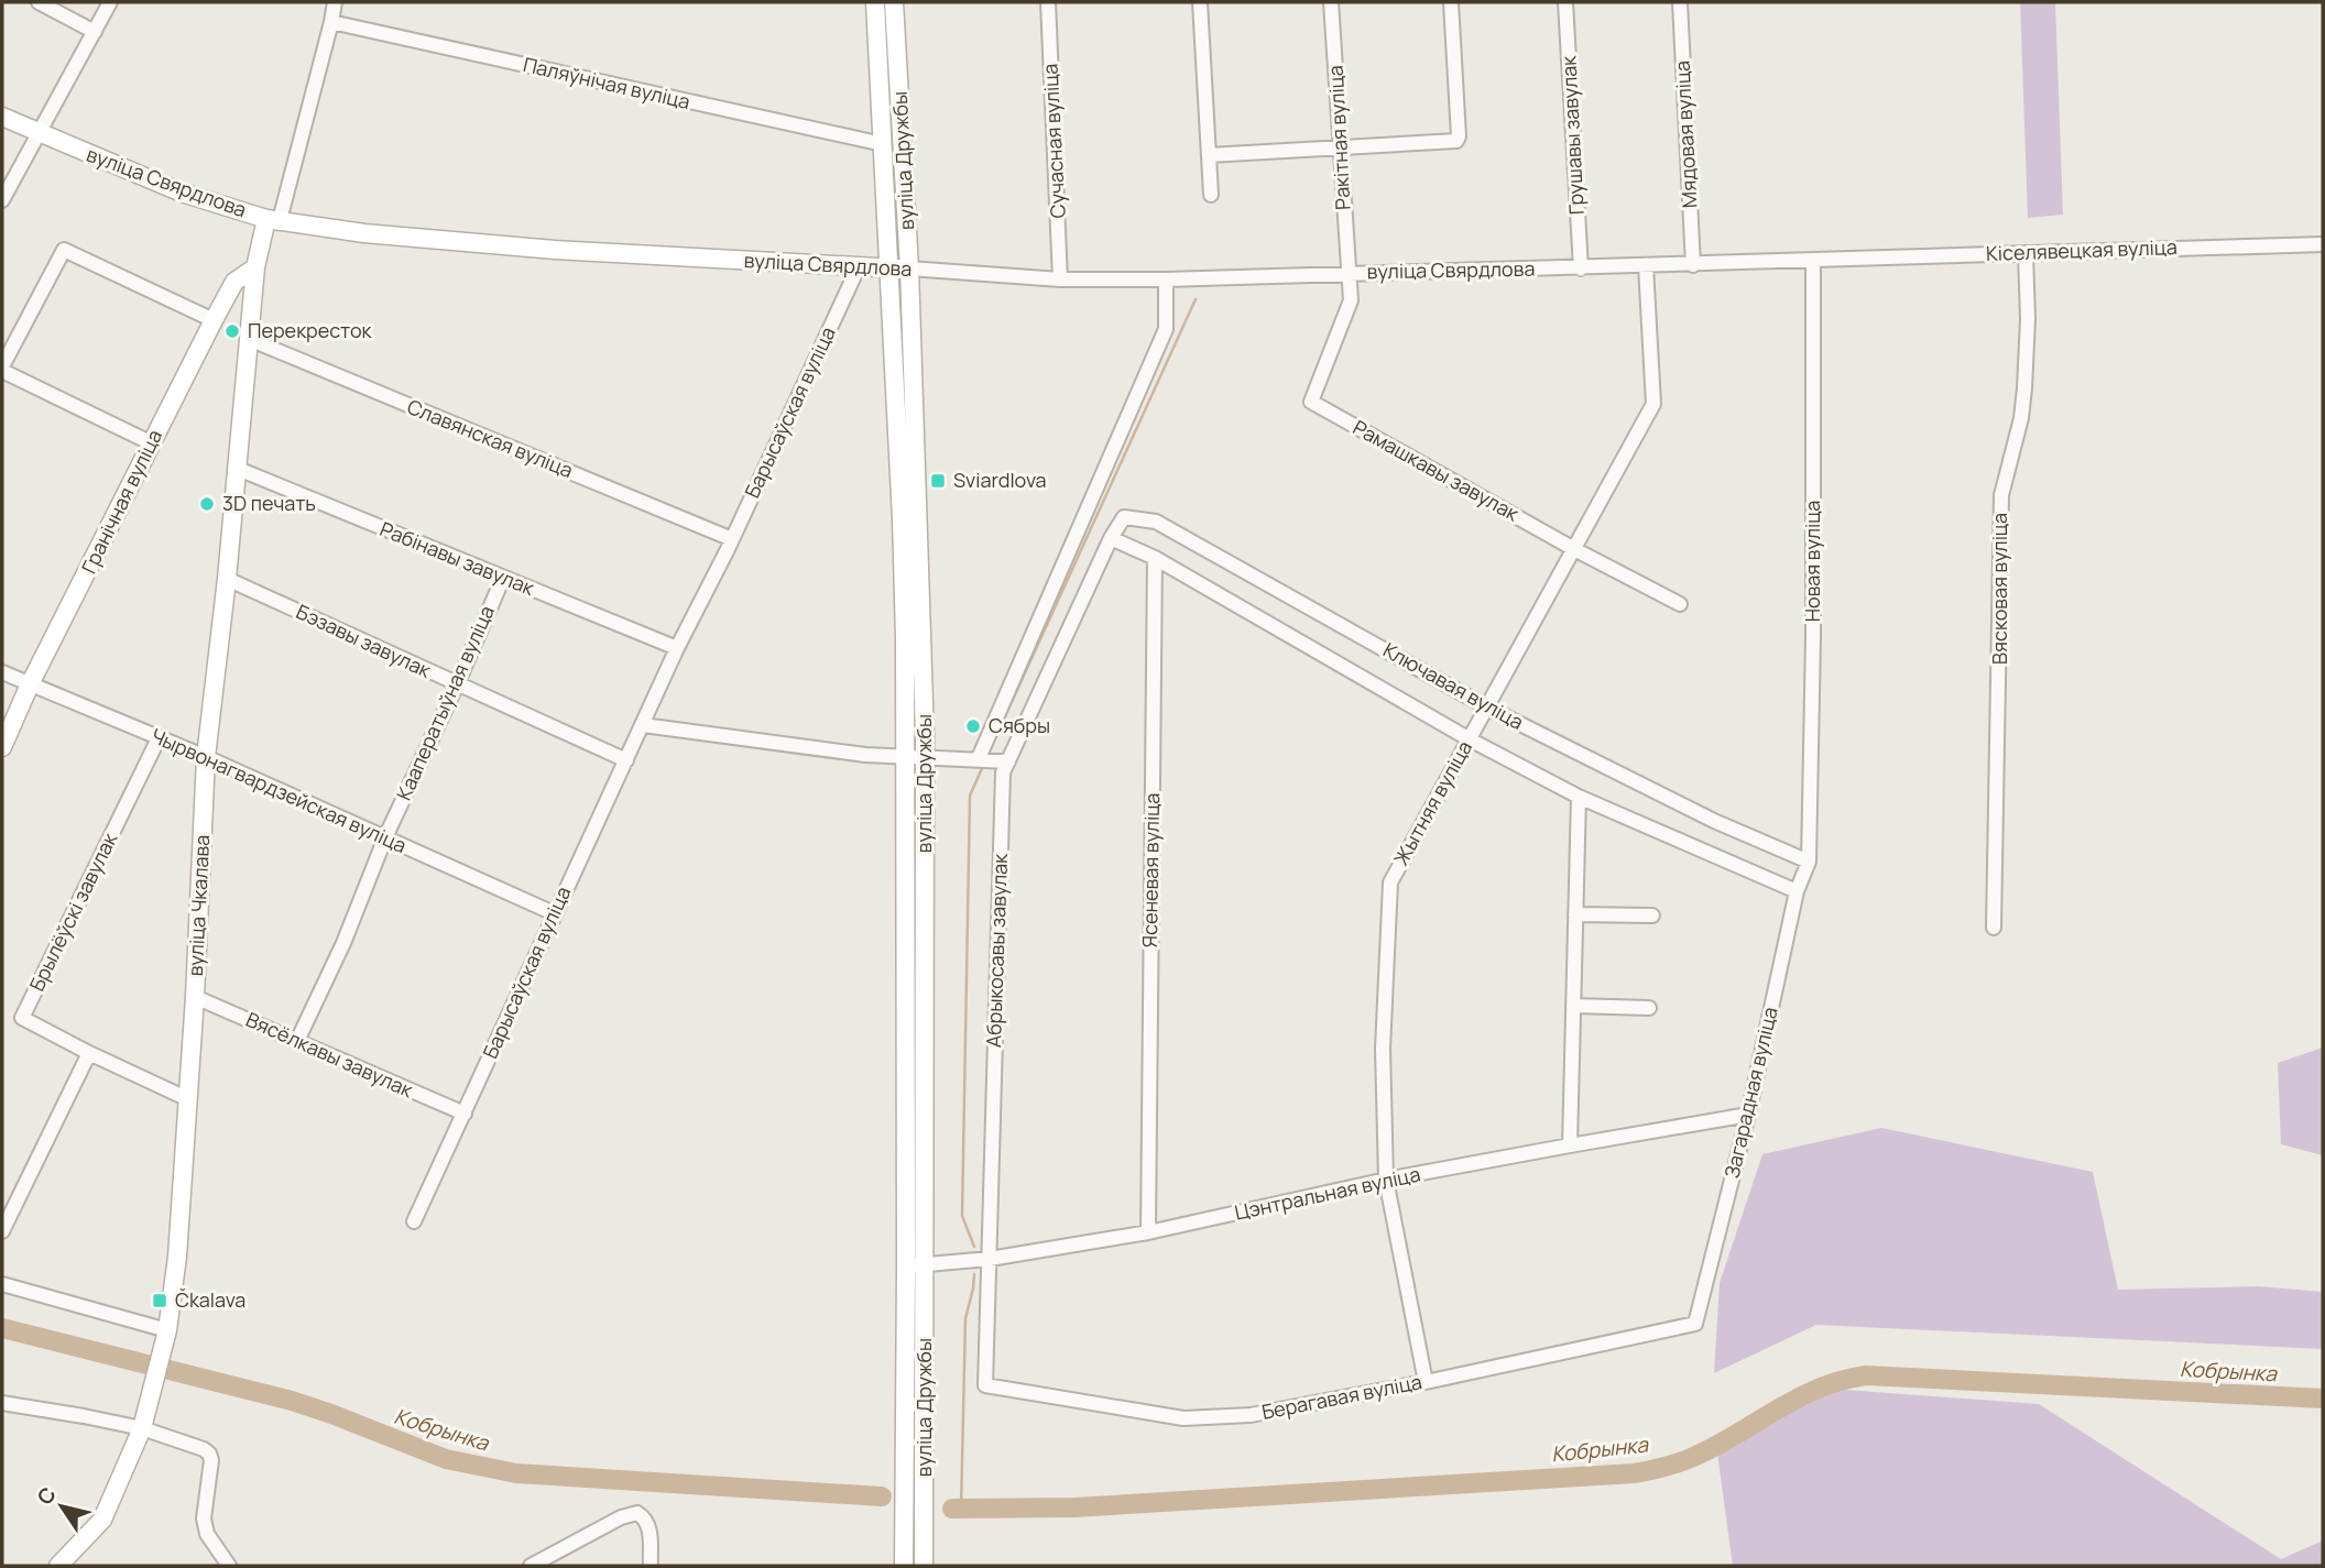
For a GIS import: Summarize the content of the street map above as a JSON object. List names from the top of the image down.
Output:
{
  "streets": {
    "main road": [
      "вуліца Дружбы",
      "вуліца Свярдлова",
      "Гранічная вуліца",
      "вуліца Чкалава"
    ],
    "street": [
      "Паляўнічая вуліца",
      "Мядовая вуліца",
      "Грушавы завулак",
      "Ракітная вуліца",
      "Сучасная вуліца",
      "Кіселявецкая вуліца",
      "Барысаўская вуліца",
      "Славянская вуліца",
      "Рамашкавы завулак",
      "Рабінавы завулак",
      "Новая вуліца",
      "Вясковая вуліца",
      "Бэзавы завулак",
      "Ключавая вуліца",
      "Кааператыўная вуліца",
      "Чырвонагвардзейская вуліца",
      "Жытняя вуліца",
      "Ясеневая вуліца",
      "Брылёўскі завулак",
      "Абрыкосавы завулак",
      "Вясёлкавы завулак",
      "Загарадная вуліца",
      "Цэнтральная вуліца",
      "Берагавая вуліца"
    ]
  },
  "crossings": [
    ["Паляўнічая вуліца", "вуліца Дружбы"],
    ["Мядовая вуліца", "вуліца Свярдлова"],
    ["Грушавы завулак", "вуліца Свярдлова"],
    ["Ракітная вуліца", "вуліца Свярдлова"],
    ["Ракітная вуліца", "Рамашкавы завулак"],
    ["Сучасная вуліца", "вуліца Свярдлова"],
    ["вуліца Дружбы", "вуліца Свярдлова"],
    ["вуліца Дружбы", "Цэнтральная вуліца"],
    ["вуліца Свярдлова", "Кіселявецкая вуліца"],
    ["вуліца Свярдлова", "Барысаўская вуліца"],
    ["вуліца Свярдлова", "Рамашкавы завулак"],
    ["вуліца Свярдлова", "Новая вуліца"],
    ["вуліца Свярдлова", "Жытняя вуліца"],
    ["вуліца Свярдлова", "вуліца Чкалава"],
    ["Кіселявецкая вуліца", "Новая вуліца"],
    ["Кіселявецкая вуліца", "Вясковая вуліца"],
    ["Барысаўская вуліца", "Славянская вуліца"],
    ["Барысаўская вуліца", "Рабінавы завулак"],
    ["Барысаўская вуліца", "Бэзавы завулак"],
    ["Барысаўская вуліца", "Чырвонагвардзейская вуліца"],
    ["Барысаўская вуліца", "Вясёлкавы завулак"],
    ["Славянская вуліца", "вуліца Чкалава"],
    ["Рамашкавы завулак", "Жытняя вуліца"],
    ["Гранічная вуліца", "Чырвонагвардзейская вуліца"],
    ["Гранічная вуліца", "вуліца Чкалава"],
    ["Рабінавы завулак", "Кааператыўная вуліца"],
    ["Рабінавы завулак", "вуліца Чкалава"],
    ["Новая вуліца", "Ключавая вуліца"],
    ["Новая вуліца", "Загарадная вуліца"],
    ["Бэзавы завулак", "Кааператыўная вуліца"],
    ["Бэзавы завулак", "вуліца Чкалава"],
    ["Ключавая вуліца", "Жытняя вуліца"],
    ["Ключавая вуліца", "Ясеневая вуліца"],
    ["Ключавая вуліца", "Абрыкосавы завулак"],
    ["Ключавая вуліца", "Загарадная вуліца"],
    ["Кааператыўная вуліца", "Чырвонагвардзейская вуліца"],
    ["Кааператыўная вуліца", "Вясёлкавы завулак"],
    ["Чырвонагвардзейская вуліца", "вуліца Чкалава"],
    ["Чырвонагвардзейская вуліца", "Брылёўскі завулак"],
    ["Жытняя вуліца", "Цэнтральная вуліца"],
    ["Жытняя вуліца", "Берагавая вуліца"],
    ["Ясеневая вуліца", "Цэнтральная вуліца"],
    ["вуліца Чкалава", "Брылёўскі завулак"],
    ["вуліца Чкалава", "Вясёлкавы завулак"],
    ["Абрыкосавы завулак", "Цэнтральная вуліца"],
    ["Абрыкосавы завулак", "Берагавая вуліца"],
    ["Загарадная вуліца", "Цэнтральная вуліца"],
    ["Загарадная вуліца", "Берагавая вуліца"]
  ],
  "water": ["Кобрынка"],
  "places": {
    "other": ["Перекресток", "3D печать", "Сябры"],
    "transit": ["Sviardlova", "Čkalava"]
  },
  "north": "top left"
}
